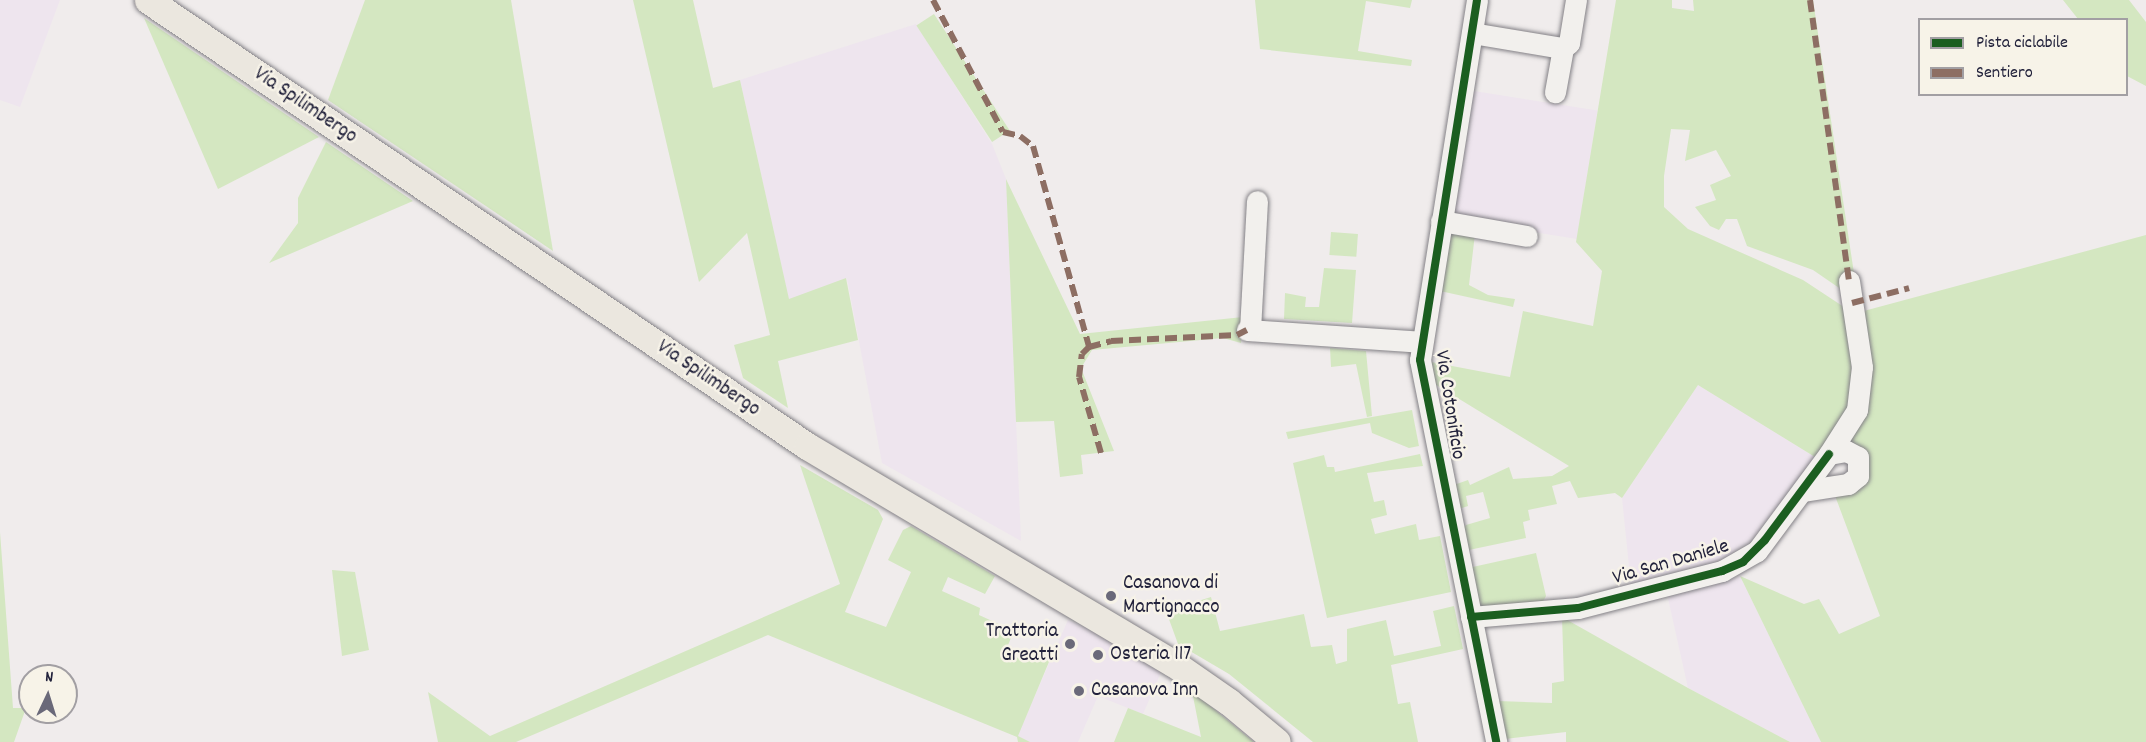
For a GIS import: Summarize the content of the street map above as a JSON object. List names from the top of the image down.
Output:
{
  "streets": {
    "main road": ["Via Spilimbergo"],
    "street": ["Via Cotonificio", "Via San Daniele"]
  },
  "crossings": [
    ["Via Cotonificio", "Via San Daniele"]
  ],
  "places": [
    "Casanova di Martignacco",
    "Trattoria Greatti",
    "Osteria 117",
    "Casanova Inn"
  ],
  "legend": ["Pista ciclabile", "Sentiero"],
  "north": "top"
}
